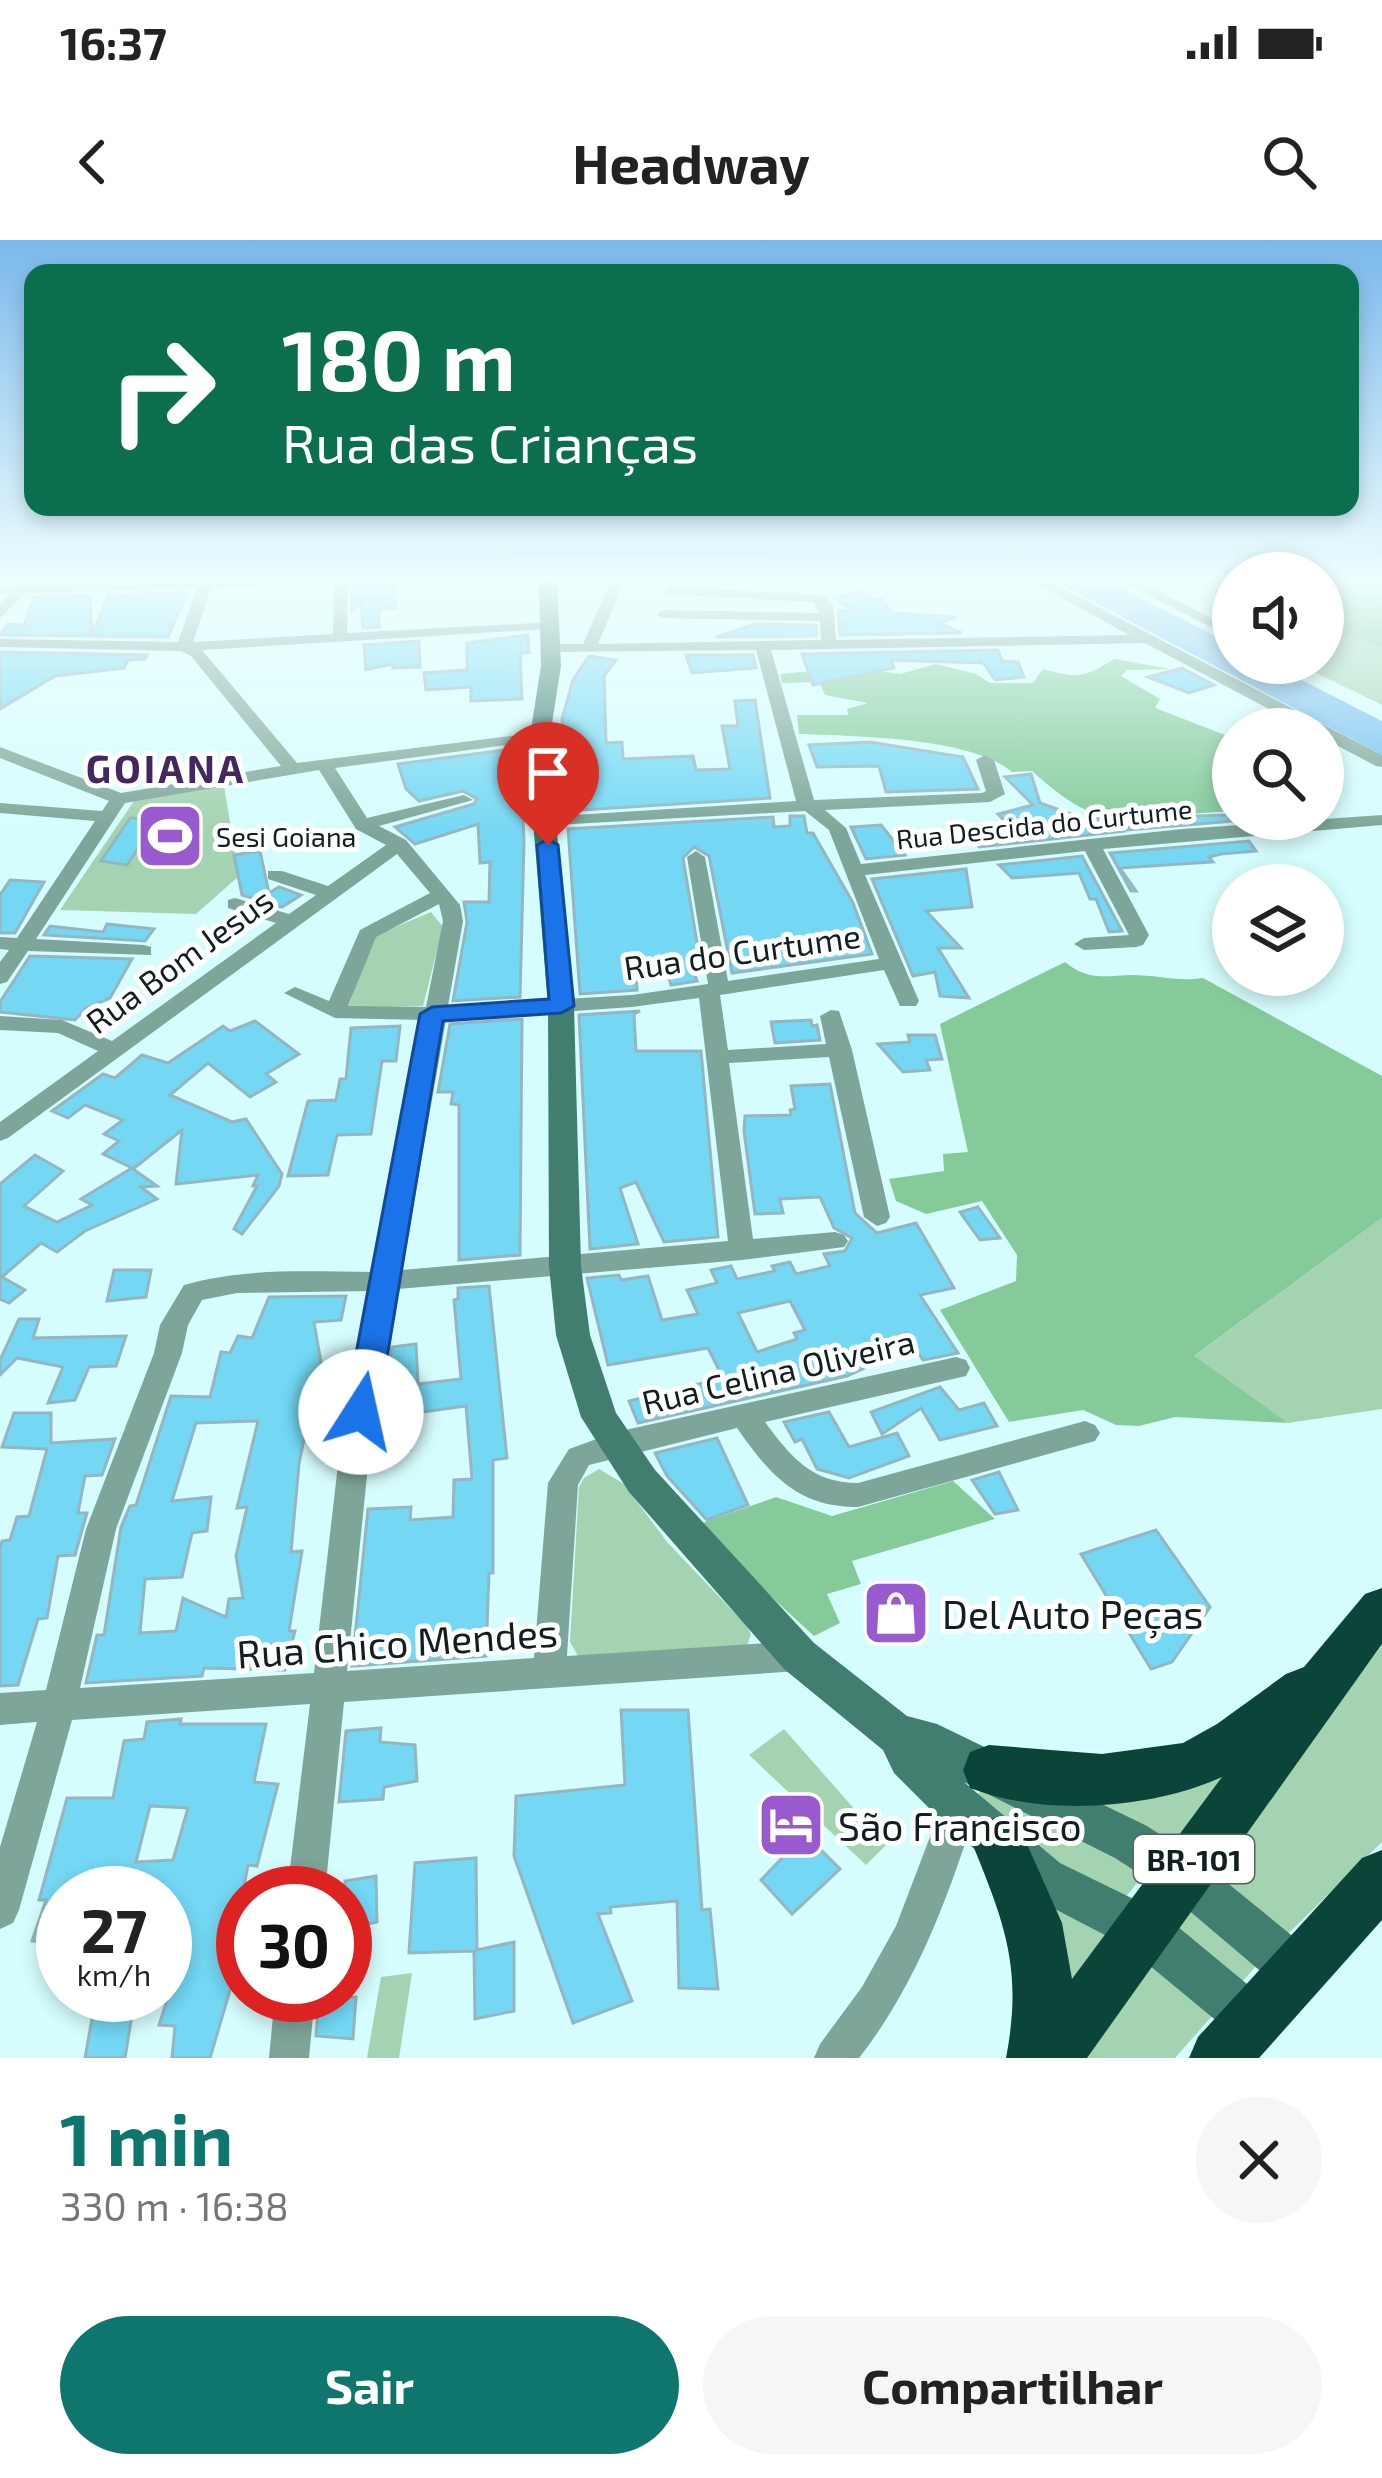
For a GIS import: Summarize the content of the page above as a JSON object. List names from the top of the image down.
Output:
{
  "streets": {
    "highway": ["BR-101"],
    "street": [
      "Rua Descida do Curtume",
      "Rua do Curtume",
      "Rua Bom Jesus",
      "Rua Celina Oliveira",
      "Rua Chico Mendes"
    ]
  },
  "crossings": [
    ["Rua Descida do Curtume", "Rua do Curtume"]
  ],
  "districts": ["GOIANA"],
  "places": {
    "sports": ["Sesi Goiana"],
    "shop": ["Del Auto Peças"],
    "hotel": ["São Francisco"]
  },
  "page": {
    "status": "16:37",
    "header": "Headway",
    "turn": ["180 m", "Rua das Crianças"],
    "speed": "27 km/h",
    "limit": "30",
    "heading": ["1 min", "330 m · 16:38"],
    "buttons": ["Sair", "Compartilhar"]
  }
}
